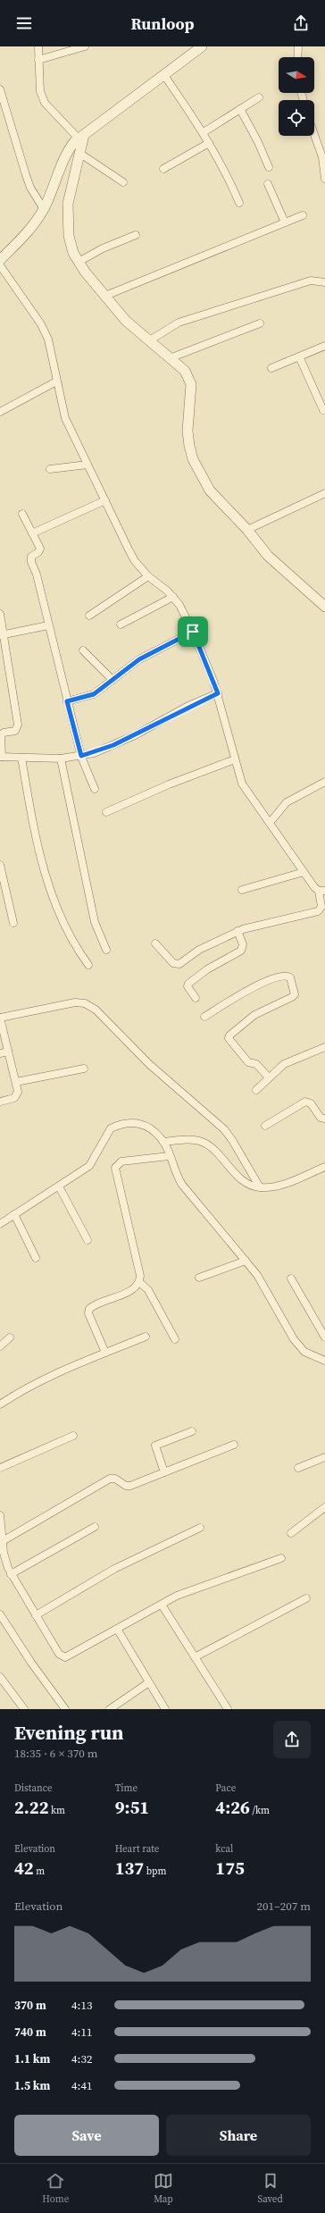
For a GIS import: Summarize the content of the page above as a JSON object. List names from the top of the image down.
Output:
{
  "north": "right",
  "page": {
    "header": "Runloop",
    "heading": ["Evening run", "18:35 · 6 × 370 m"],
    "stats": [
      ["Distance", "2.22 km"],
      ["Time", "9:51"],
      ["Pace", "4:26 /km"],
      ["Elevation", "42 m"],
      ["Heart rate", "137 bpm"],
      ["kcal", "175"]
    ],
    "chart": ["Elevation", "201–207 m"],
    "list": [
      {
        "name": "370 m",
        "note": "4:13"
      },
      {
        "name": "740 m",
        "note": "4:11"
      },
      {
        "name": "1.1 km",
        "note": "4:32"
      },
      {
        "name": "1.5 km",
        "note": "4:41"
      }
    ],
    "buttons": ["Save", "Share"],
    "tabs": ["Home", "Map", "Saved"]
  }
}
